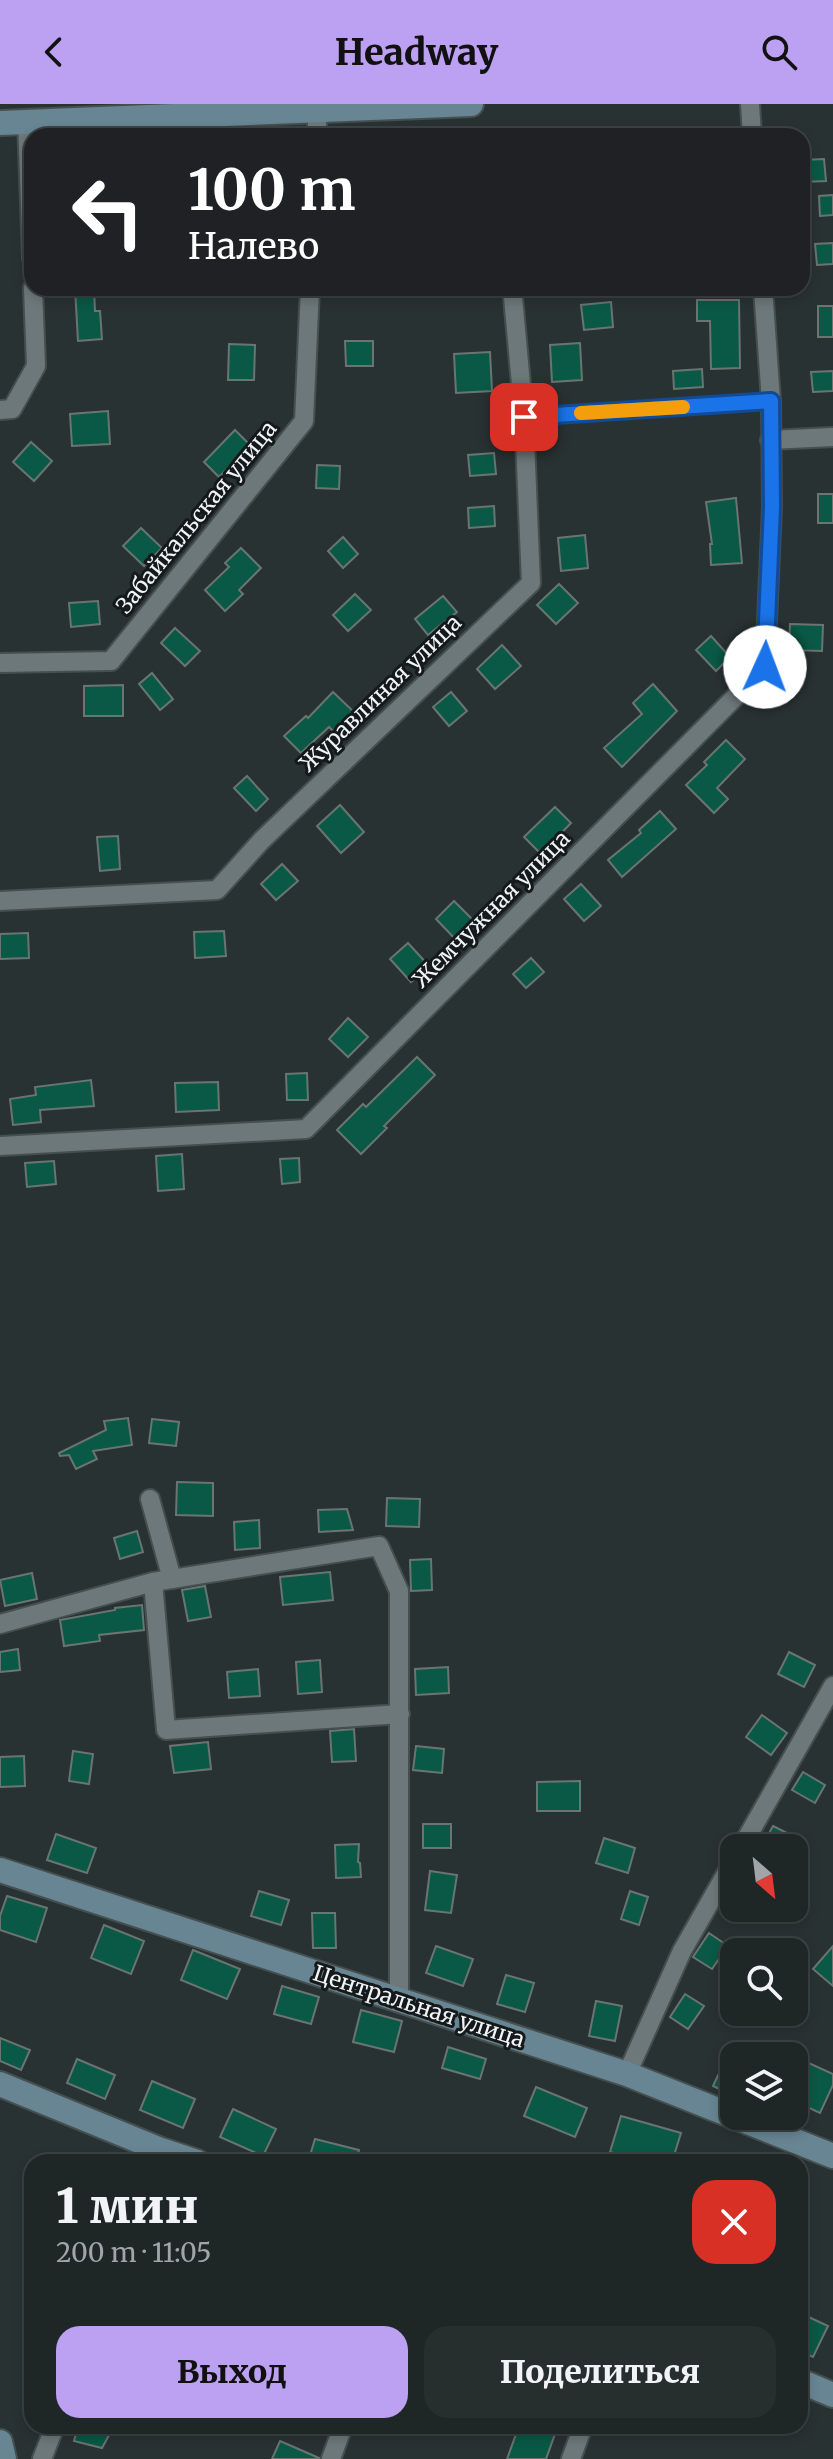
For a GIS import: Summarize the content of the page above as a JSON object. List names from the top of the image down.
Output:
{
  "streets": {
    "street": [
      "Забайкальская улица",
      "Журавлиная улица",
      "Жемчужная улица",
      "Центральная улица"
    ]
  },
  "north": "bottom right",
  "page": {
    "header": "Headway",
    "turn": ["100 m", "Налево"],
    "heading": ["1 мин", "200 m · 11:05"],
    "buttons": ["Выход", "Поделиться"]
  }
}
